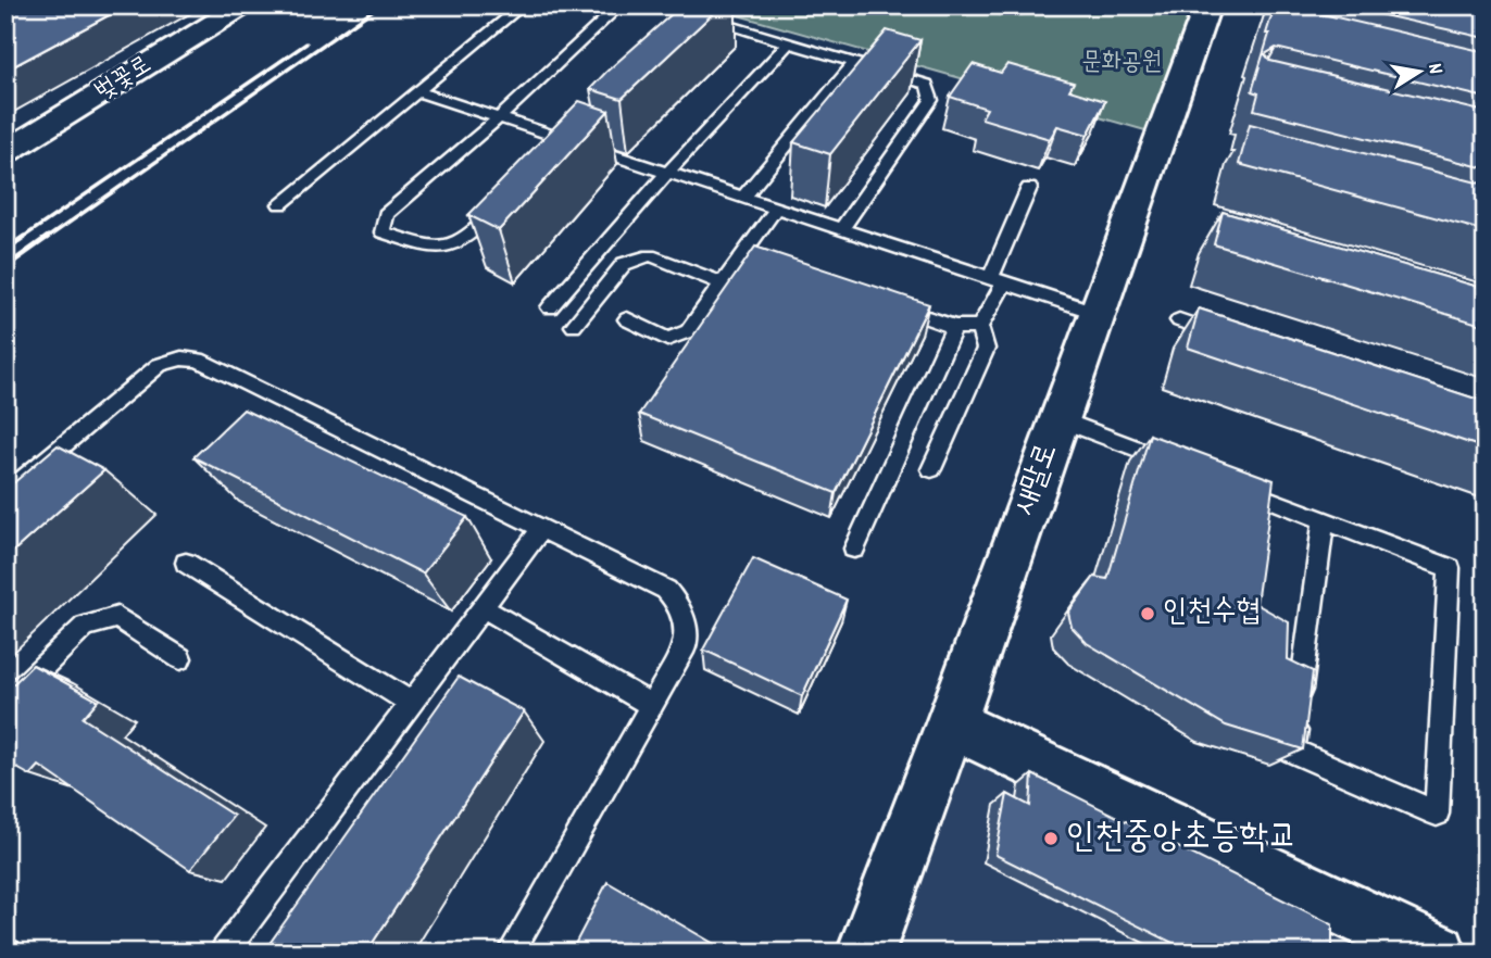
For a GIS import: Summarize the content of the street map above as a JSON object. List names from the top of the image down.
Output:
{
  "streets": {
    "street": ["벚꽃로", "새말로"]
  },
  "parks": ["문화공원"],
  "places": ["인천수협", "인천중앙초등학교"],
  "north": "right"
}
